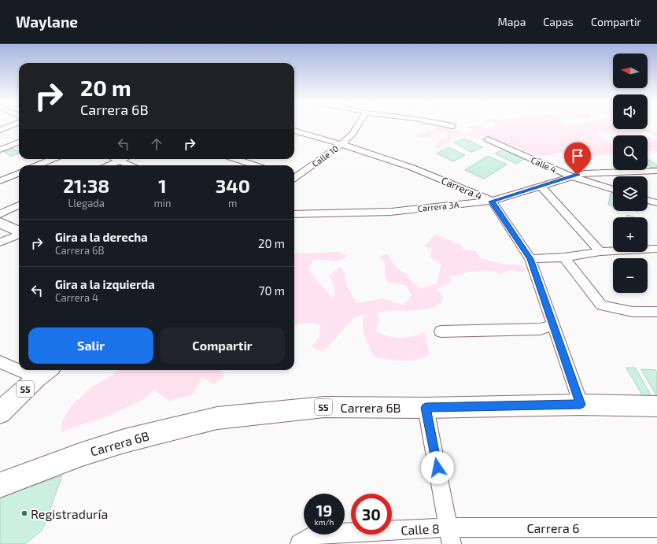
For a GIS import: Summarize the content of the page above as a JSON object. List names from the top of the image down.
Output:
{
  "streets": {
    "highway": ["55", "Carrera 6B"],
    "street": [
      "Calle 10",
      "Calle 4",
      "Carrera 4",
      "Carrera 3A",
      "Carrera 6",
      "Calle 8"
    ]
  },
  "crossings": [
    ["Calle 10", "Carrera 4"],
    ["Calle 4", "Carrera 3A"],
    ["Carrera 4", "Carrera 3A"],
    ["Carrera 4", "Carrera 6B"],
    ["Carrera 6", "Calle 8"]
  ],
  "places": ["Registraduría"],
  "north": "left",
  "page": {
    "header": "Waylane",
    "nav": ["Mapa", "Capas", "Compartir"],
    "map_buttons": ["+", "−"],
    "turn": ["20 m", "Carrera 6B"],
    "eta": [
      "21:38",
      "Llegada",
      "1",
      "min",
      "340",
      "m"
    ],
    "list": [
      {
        "name": "Gira a la derecha",
        "note": "Carrera 6B",
        "value": "20 m"
      },
      {
        "name": "Gira a la izquierda",
        "note": "Carrera 4",
        "value": "70 m"
      }
    ],
    "buttons": ["Salir", "Compartir"],
    "speed": "19 km/h",
    "limit": "30"
  }
}
